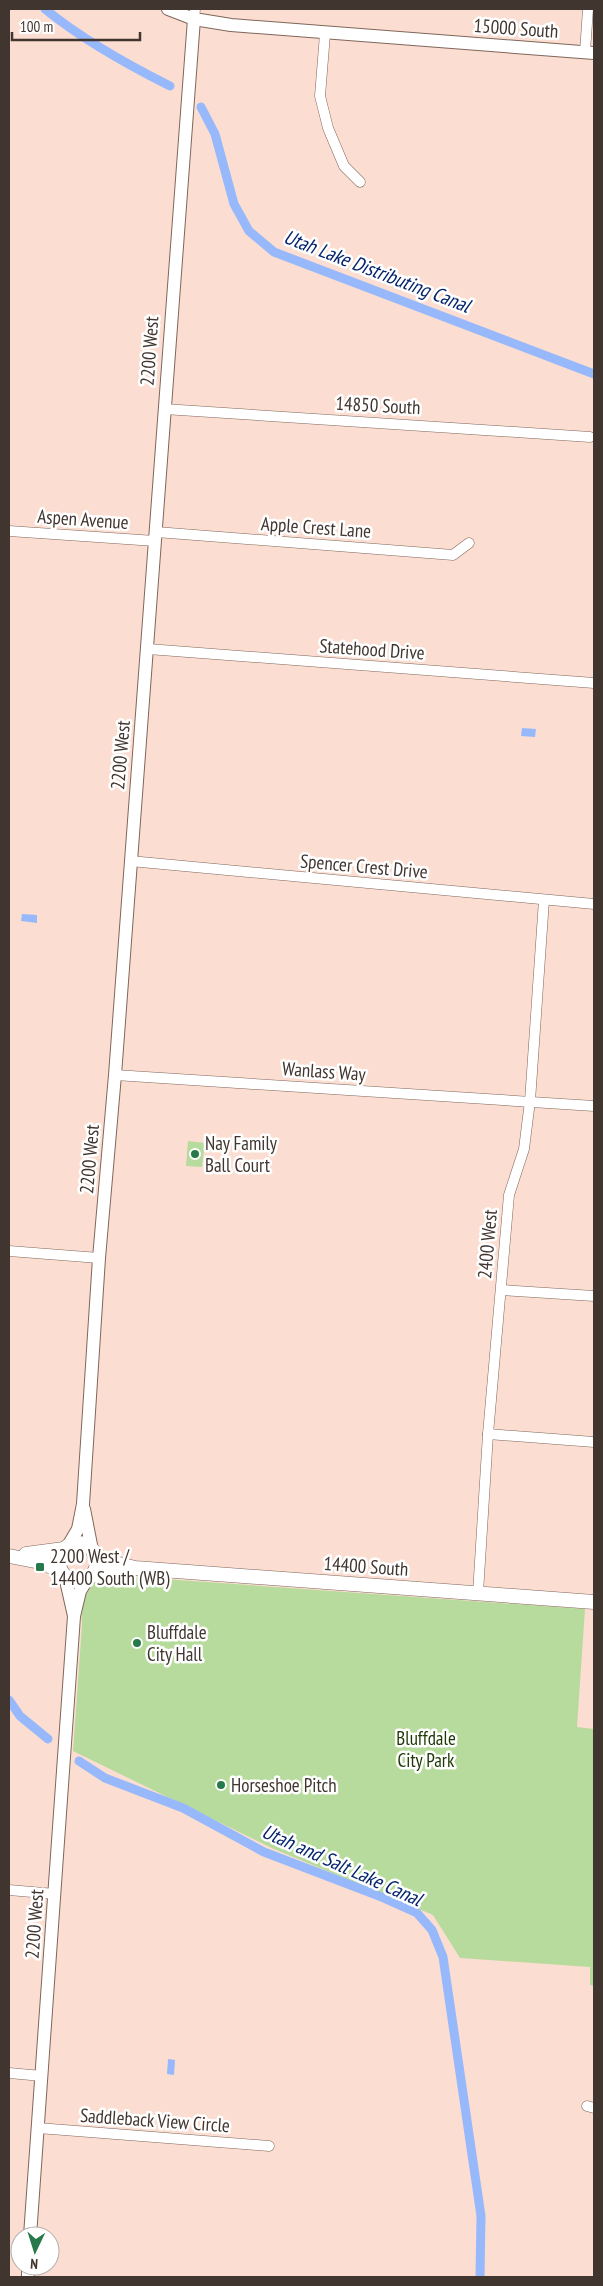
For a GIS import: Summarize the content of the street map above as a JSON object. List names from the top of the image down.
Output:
{
  "streets": {
    "main road": ["14400 South"],
    "street": [
      "15000 South",
      "2200 West",
      "14850 South",
      "Aspen Avenue",
      "Apple Crest Lane",
      "Statehood Drive",
      "Spencer Crest Drive",
      "Wanlass Way",
      "2400 West",
      "Saddleback View Circle"
    ]
  },
  "crossings": [
    ["15000 South", "2200 West"],
    ["2200 West", "14850 South"],
    ["2200 West", "Aspen Avenue"],
    ["2200 West", "Apple Crest Lane"],
    ["2200 West", "Statehood Drive"],
    ["2200 West", "Spencer Crest Drive"],
    ["2200 West", "Wanlass Way"],
    ["2200 West", "14400 South"],
    ["2200 West", "Saddleback View Circle"],
    ["Aspen Avenue", "Apple Crest Lane"],
    ["Spencer Crest Drive", "2400 West"],
    ["Wanlass Way", "2400 West"],
    ["2400 West", "14400 South"]
  ],
  "water": ["Utah Lake Distributing Canal", "Utah and Salt Lake Canal"],
  "parks": ["Bluffdale City Park"],
  "places": {
    "other": ["Nay Family Ball Court", "Bluffdale City Hall", "Horseshoe Pitch"],
    "transit": ["2200 West / 14400 South (WB)"]
  },
  "scale_bar": "100 m",
  "north": "bottom"
}
